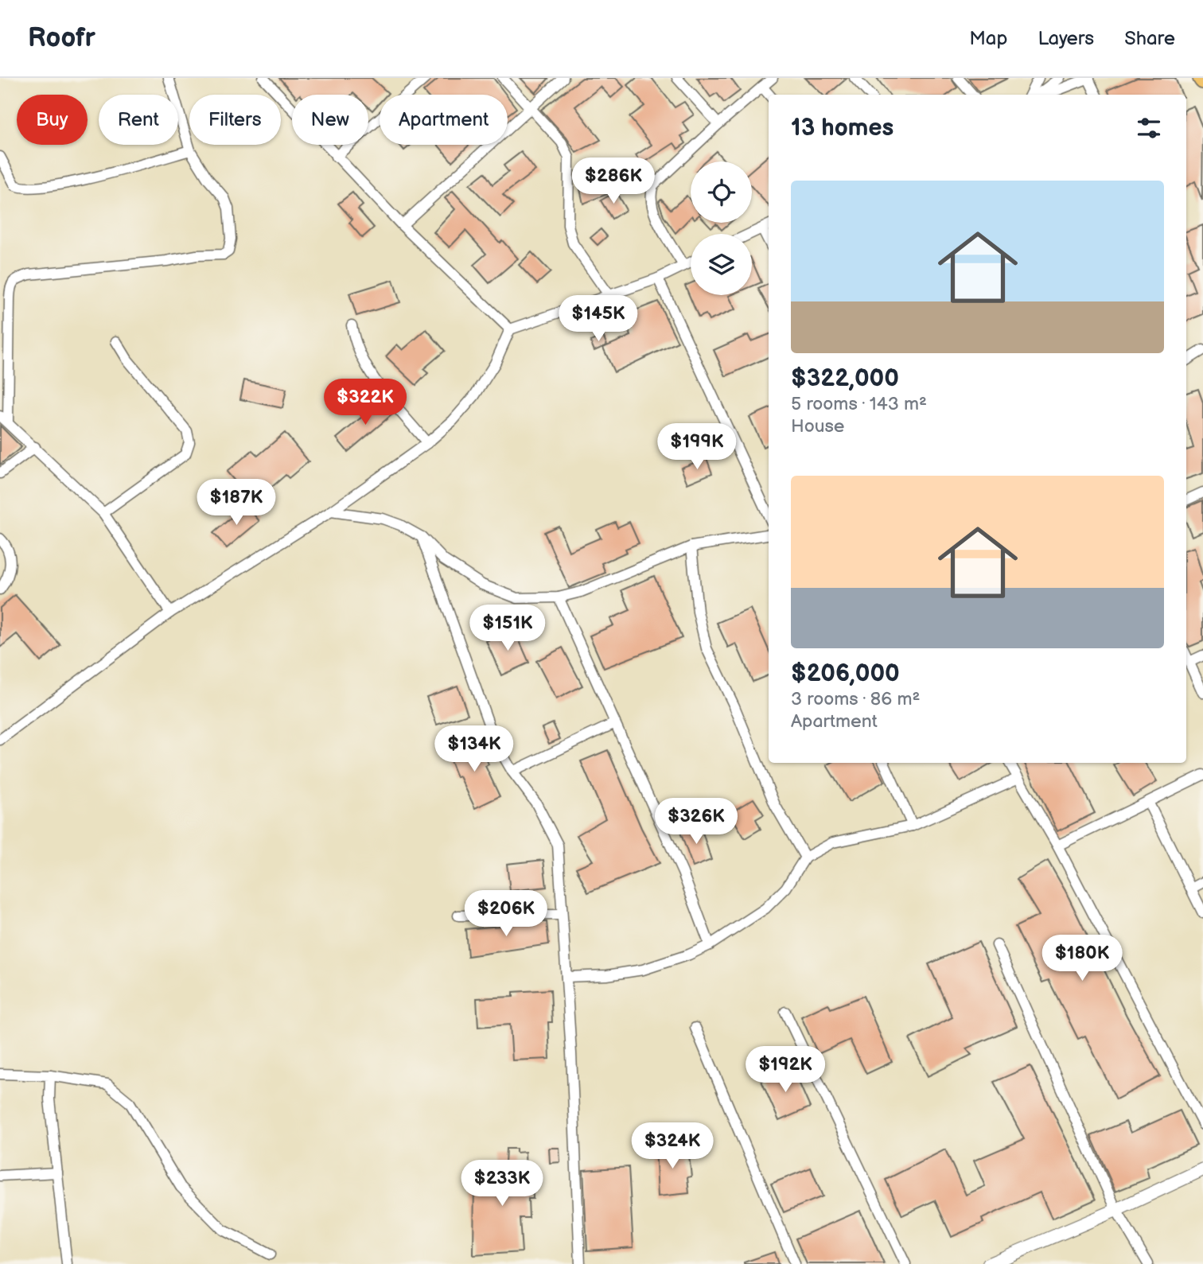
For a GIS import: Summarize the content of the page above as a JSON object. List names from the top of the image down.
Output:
{
  "page": {
    "header": "Roofr",
    "nav": ["Map", "Layers", "Share"],
    "chip": [
      "Buy",
      "Rent",
      "Filters",
      "New",
      "Apartment"
    ],
    "heading": "13 homes",
    "price": [
      "$286K",
      "$145K",
      "$322K",
      "$199K",
      "$187K",
      "$151K",
      "$134K",
      "$326K",
      "$206K",
      "$180K",
      "$192K",
      "$324K",
      "$233K"
    ],
    "list": [
      {
        "name": "$322,000",
        "note": "5 rooms · 143 m² · House"
      },
      {
        "name": "$206,000",
        "note": "3 rooms · 86 m² · Apartment"
      }
    ]
  }
}
